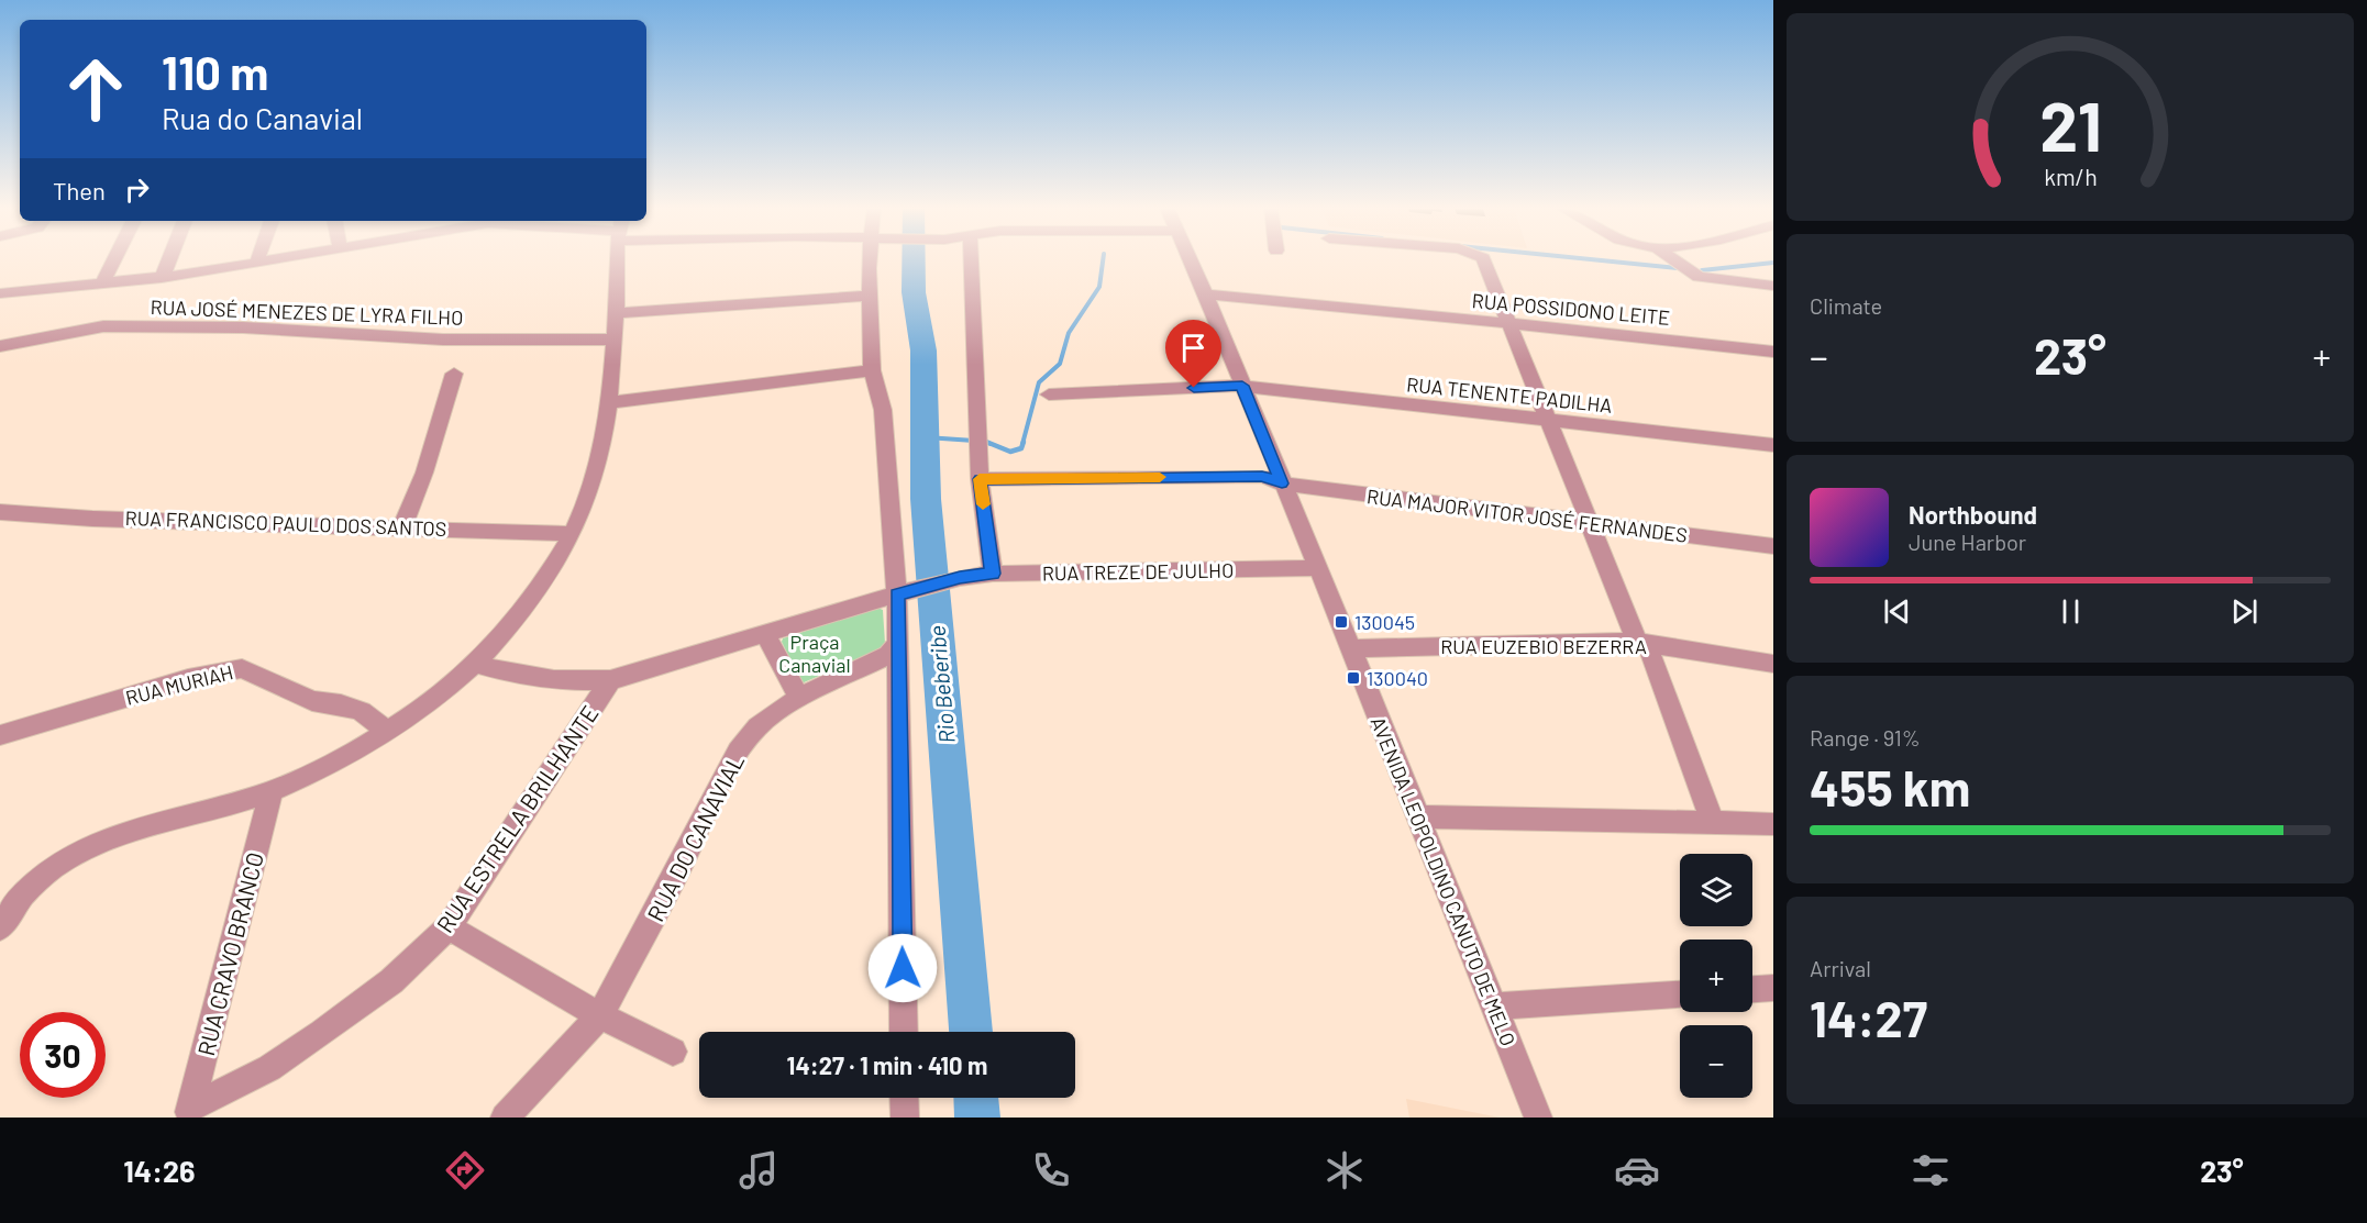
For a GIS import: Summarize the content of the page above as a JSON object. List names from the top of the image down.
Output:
{
  "streets": {
    "street": [
      "RUA POSSIDONO LEITE",
      "RUA JOSÉ MENEZES DE LYRA FILHO",
      "RUA TENENTE PADILHA",
      "RUA MAJOR VITOR JOSÉ FERNANDES",
      "RUA FRANCISCO PAULO DOS SANTOS",
      "RUA TREZE DE JULHO",
      "RUA EUZEBIO BEZERRA",
      "RUA MURIAH",
      "RUA ESTRELA BRILHANTE",
      "RUA DO CANAVIAL",
      "AVENIDA LEOPOLDINO CANUTO DE MELO",
      "RUA CRAVO BRANCO"
    ]
  },
  "crossings": [
    ["RUA POSSIDONO LEITE", "AVENIDA LEOPOLDINO CANUTO DE MELO"],
    ["RUA TENENTE PADILHA", "AVENIDA LEOPOLDINO CANUTO DE MELO"],
    ["RUA MAJOR VITOR JOSÉ FERNANDES", "AVENIDA LEOPOLDINO CANUTO DE MELO"],
    ["RUA TREZE DE JULHO", "RUA ESTRELA BRILHANTE"],
    ["RUA TREZE DE JULHO", "AVENIDA LEOPOLDINO CANUTO DE MELO"],
    ["RUA EUZEBIO BEZERRA", "AVENIDA LEOPOLDINO CANUTO DE MELO"],
    ["RUA ESTRELA BRILHANTE", "RUA CRAVO BRANCO"]
  ],
  "water": ["Rio Beberibe"],
  "parks": ["Praça Canavial"],
  "places": {
    "transit": ["130045", "130040"]
  },
  "page": {
    "turn": ["110 m", "Rua do Canavial"],
    "then": "Then",
    "tile": [
      "Climate",
      ["Range · 91%", "455 km"],
      ["Arrival", "14:27"]
    ],
    "heat": ["−", "23°", "+"],
    "song": ["Northbound", "June Harbor"],
    "map_buttons": ["+", "−"],
    "limit": "30",
    "trip": "14:27 · 1 min · 410 m",
    "tabs": ["14:26", "23°"],
    "gauge": ["21", "km/h"]
  }
}
